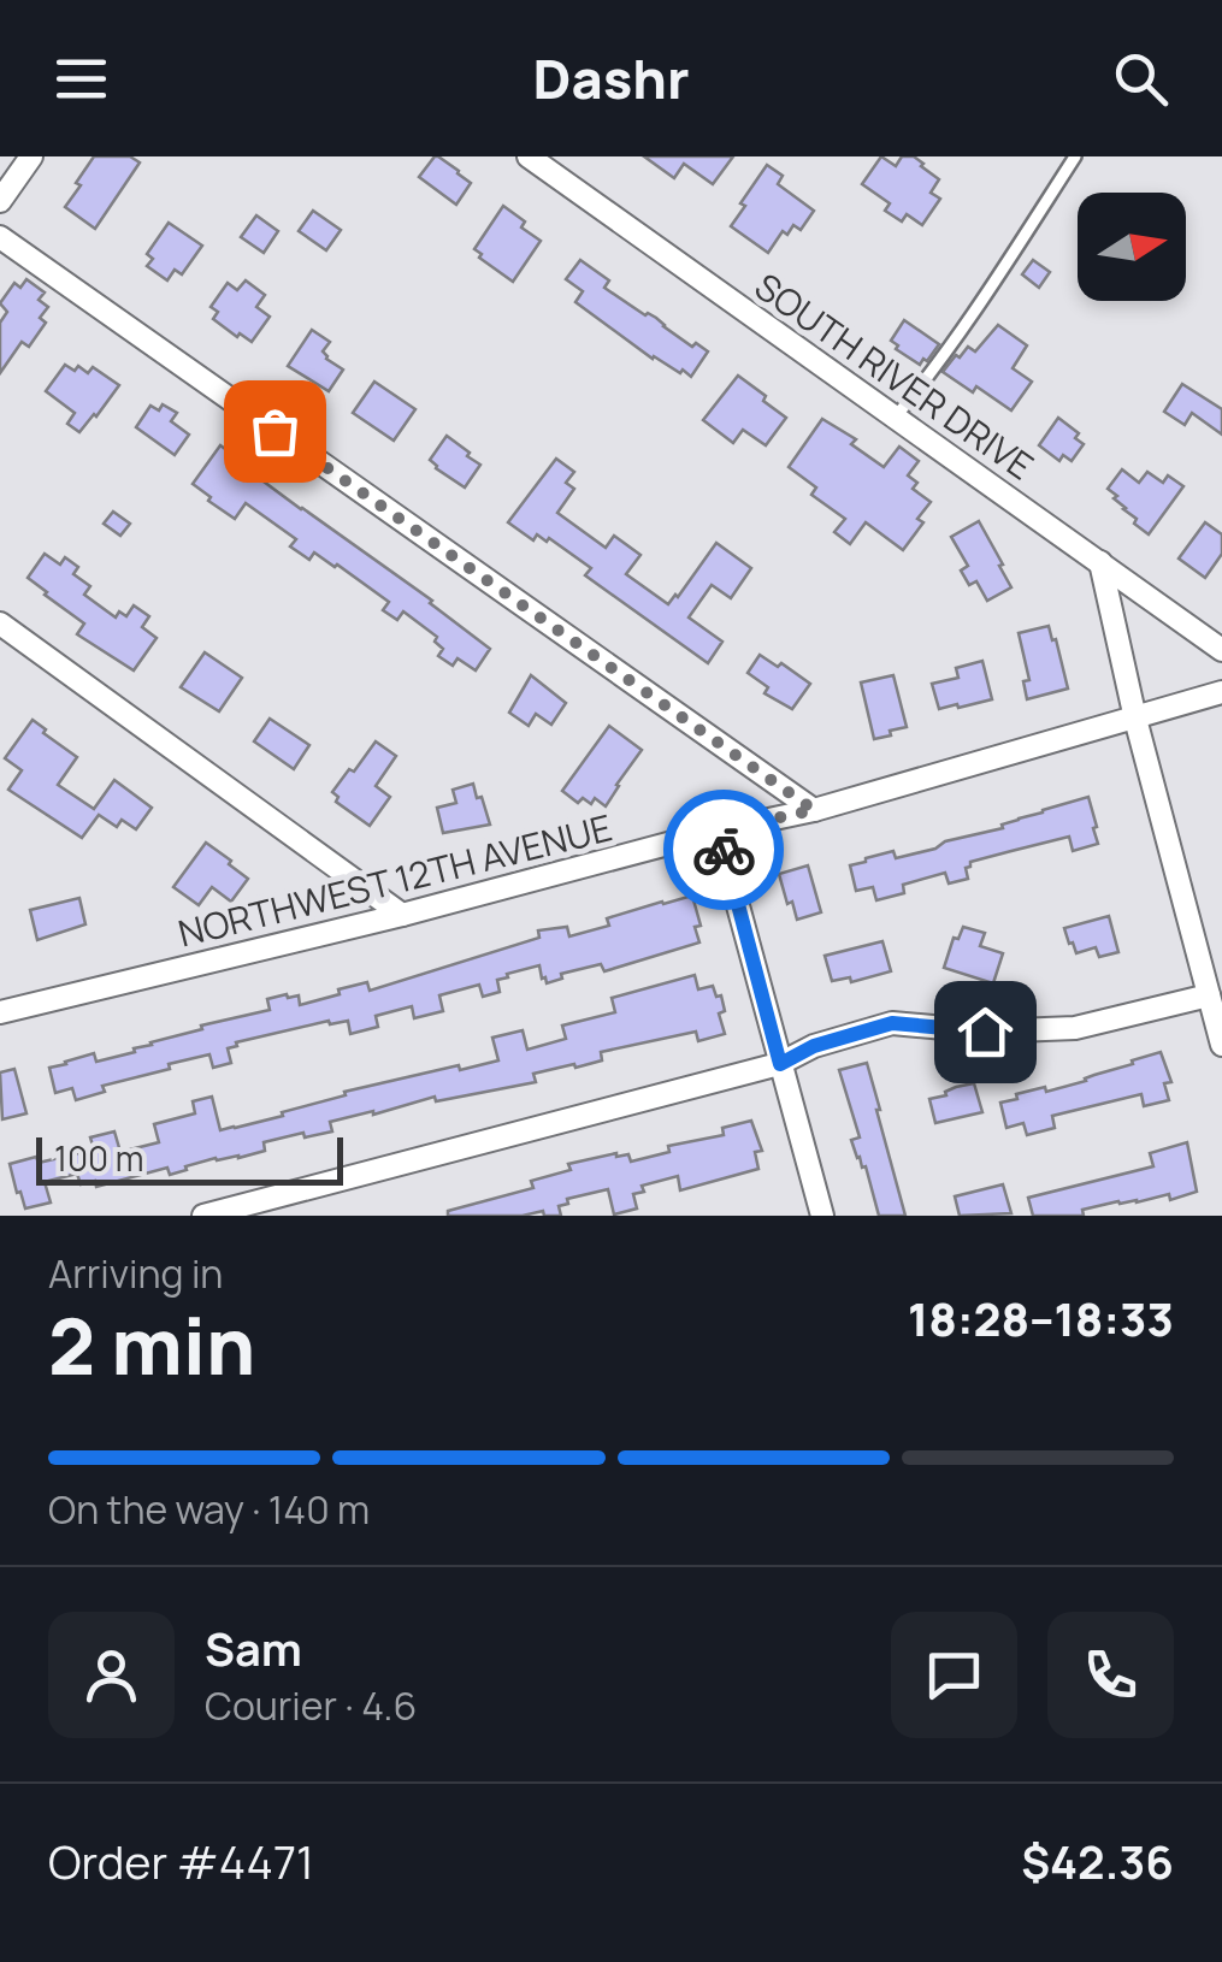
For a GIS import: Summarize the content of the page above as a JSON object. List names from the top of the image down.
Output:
{
  "streets": {
    "street": ["SOUTH RIVER DRIVE", "NORTHWEST 12TH AVENUE"]
  },
  "scale_bar": "100 m",
  "north": "right",
  "page": {
    "header": "Dashr",
    "scale": "100 m",
    "heading": ["2 min", "Arriving in", "18:28–18:33"],
    "panel": [
      "Sam",
      "Courier · 4.6",
      "Order #4471",
      "$42.36"
    ],
    "bar": "On the way · 140 m"
  }
}
